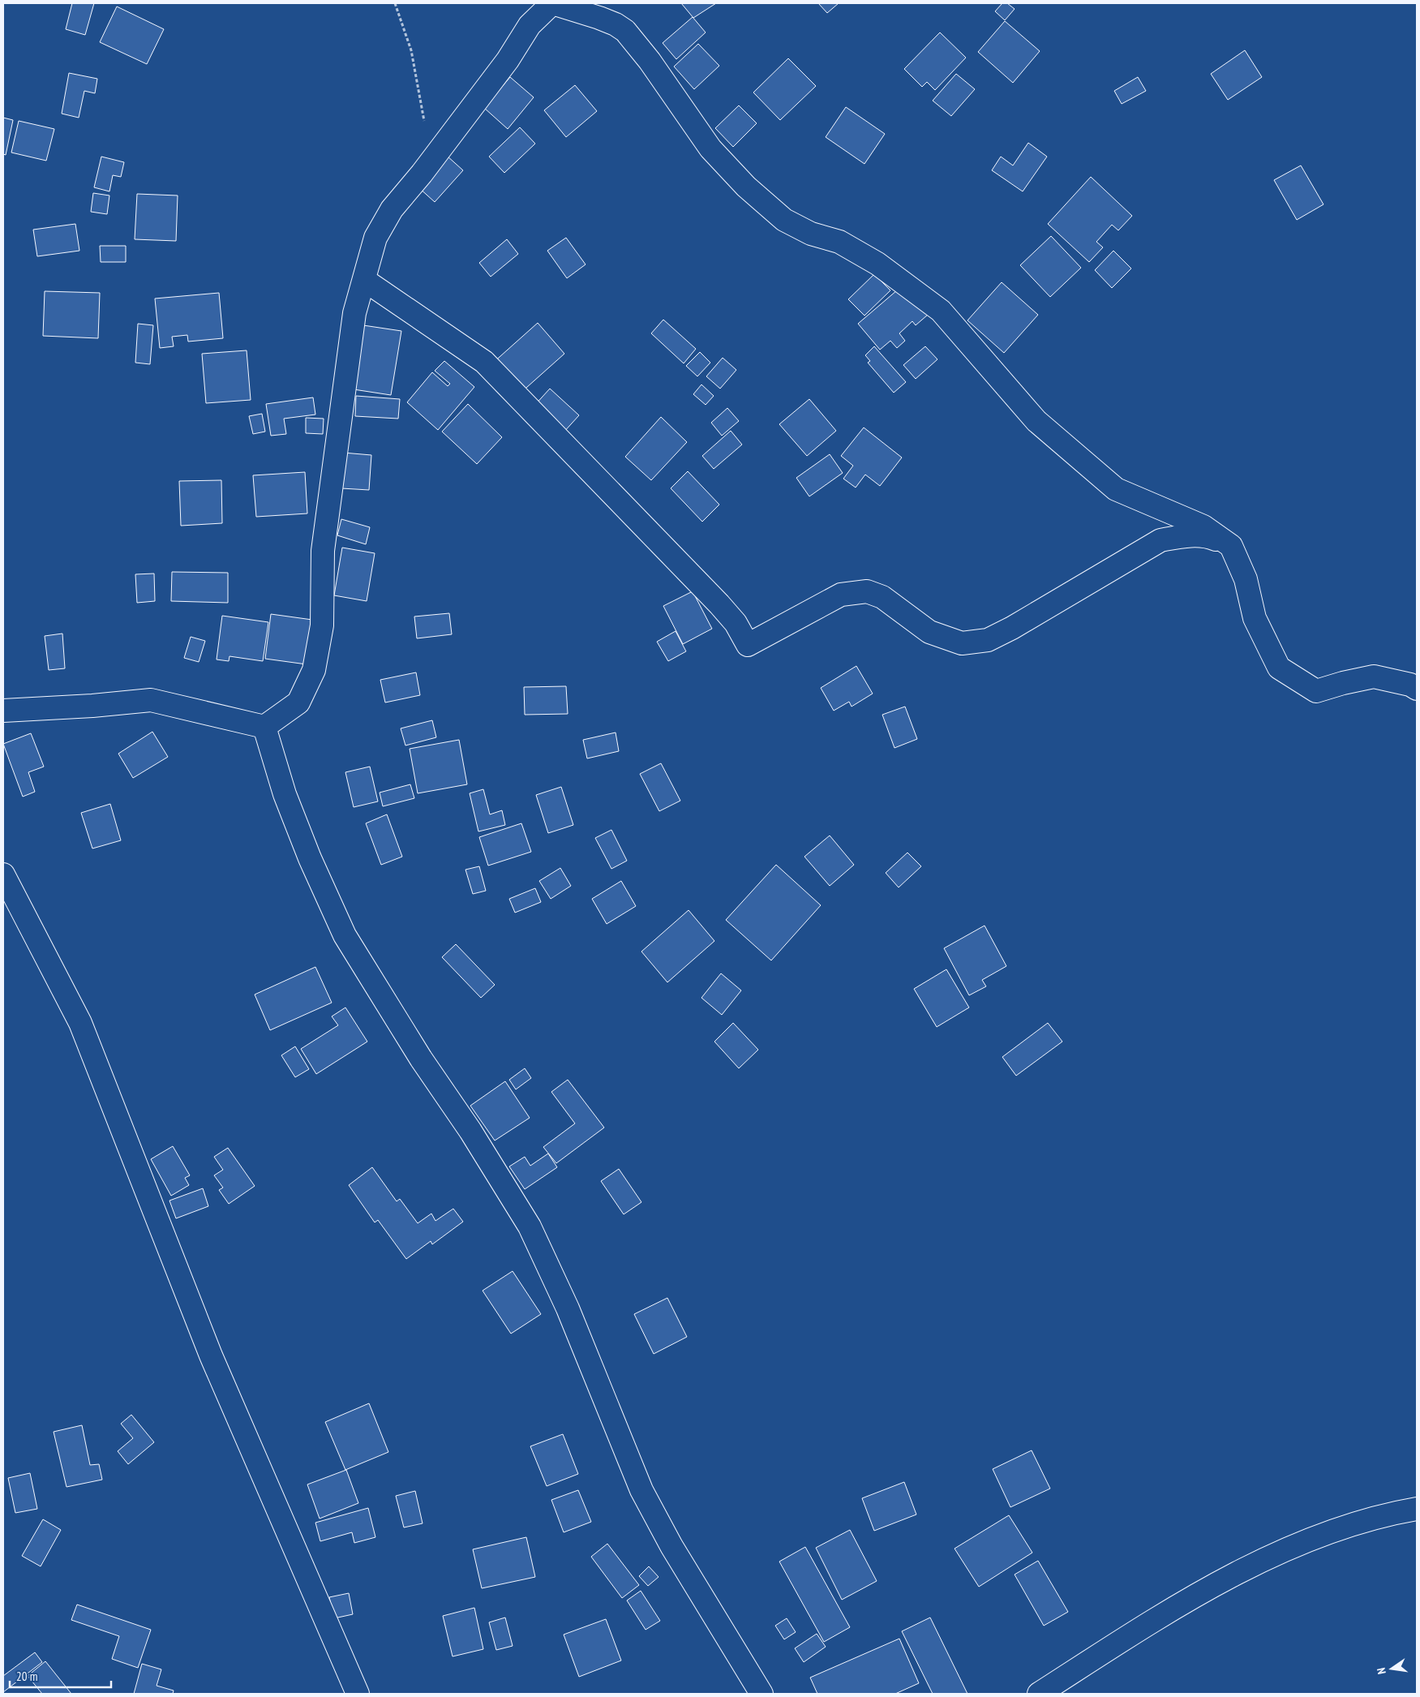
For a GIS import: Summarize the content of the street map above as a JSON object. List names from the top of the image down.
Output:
{
  "scale_bar": "20 m",
  "north": "left"
}
